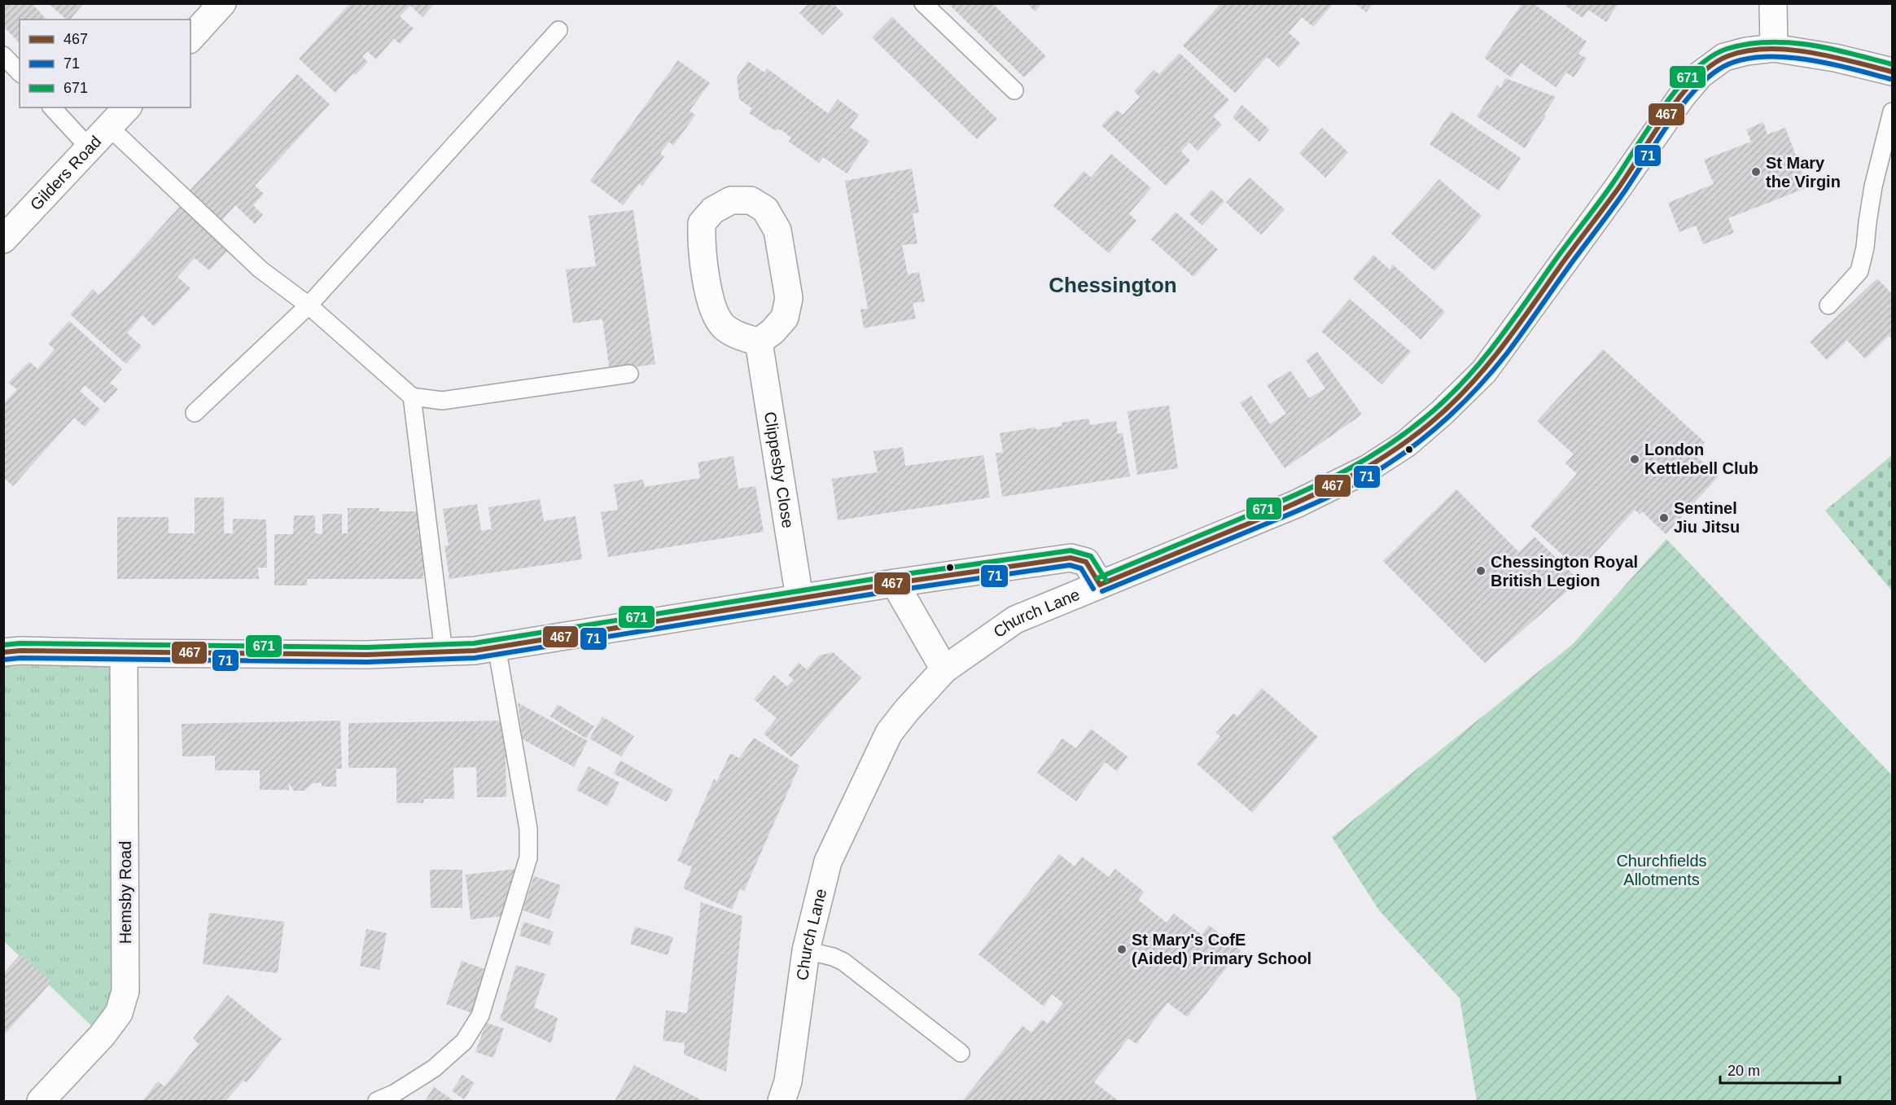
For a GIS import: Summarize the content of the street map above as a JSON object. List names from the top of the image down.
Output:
{
  "streets": {
    "street": [
      "Gilders Road",
      "Clippesby Close",
      "Church Lane",
      "Hemsby Road"
    ]
  },
  "districts": ["Chessington"],
  "parks": ["Churchfields Allotments"],
  "places": [
    "St Mary the Virgin",
    "London Kettlebell Club",
    "Sentinel Jiu Jitsu",
    "Chessington Royal British Legion",
    "St Mary's CofE (Aided) Primary School"
  ],
  "lines": ["transit line 671", "transit line 467", "transit line 71"],
  "legend": ["467", "71", "671"],
  "scale_bar": "20 m"
}
